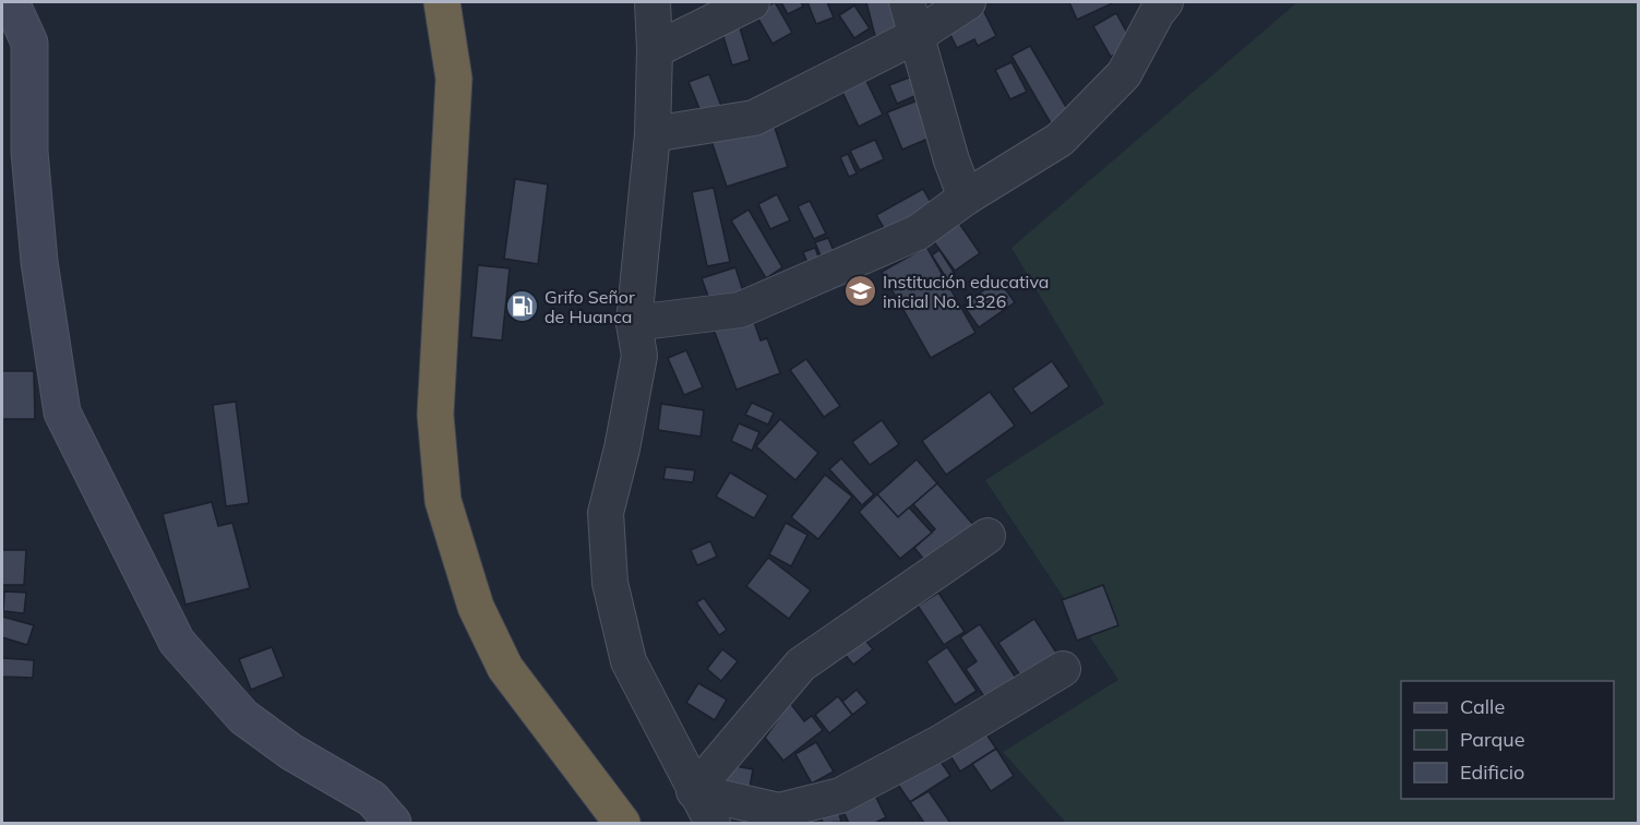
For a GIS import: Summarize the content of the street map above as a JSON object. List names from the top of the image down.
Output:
{
  "places": {
    "school or university": ["Institución educativa inicial No. 1326"],
    "fuel station": ["Grifo Señor de Huanca"]
  },
  "legend": ["Calle", "Parque", "Edificio"]
}
